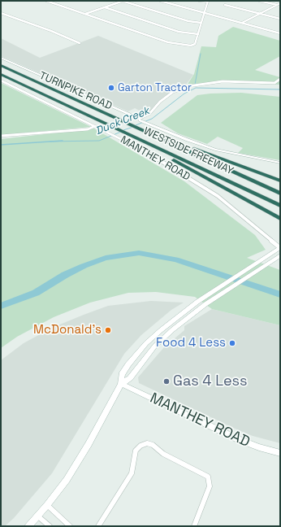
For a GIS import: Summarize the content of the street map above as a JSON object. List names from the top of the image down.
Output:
{
  "streets": {
    "highway": ["WESTSIDE FREEWAY"],
    "street": ["TURNPIKE ROAD", "MANTHEY ROAD"]
  },
  "water": ["Duck Creek"],
  "places": [
    "Garton Tractor",
    "McDonald's",
    "Food 4 Less",
    "Gas 4 Less"
  ]
}
